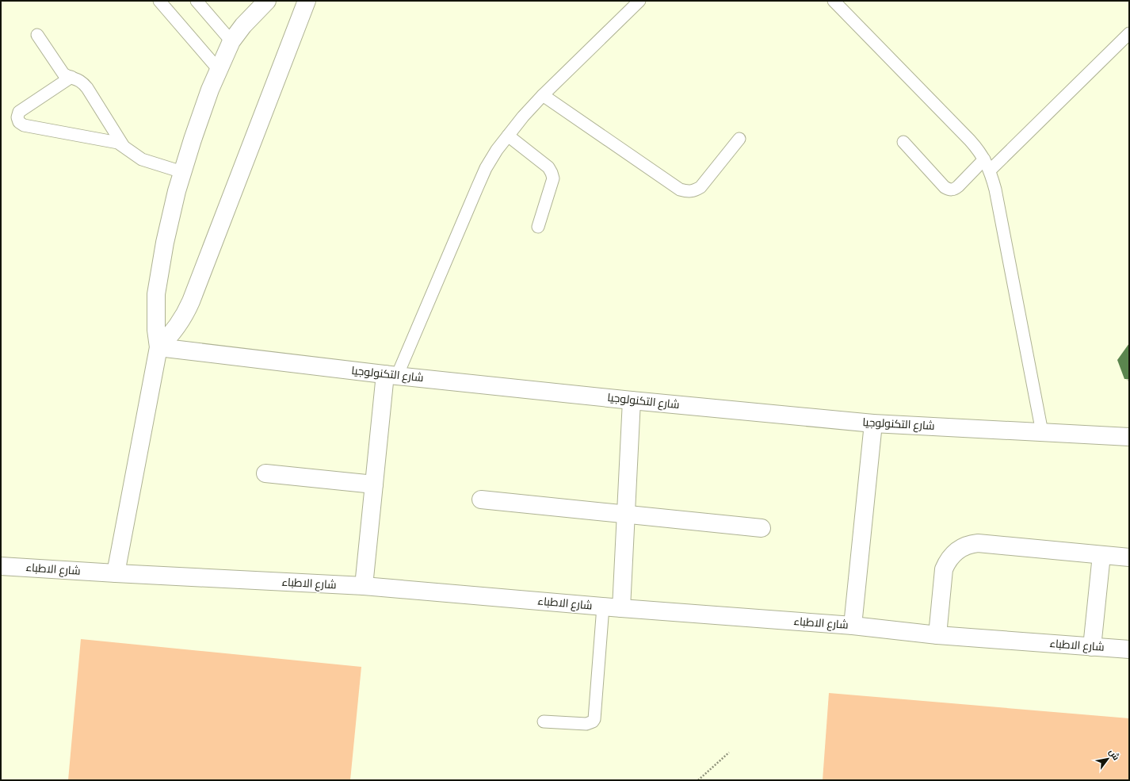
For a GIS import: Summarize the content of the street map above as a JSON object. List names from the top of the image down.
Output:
{
  "streets": {
    "street": ["شارع التكنولوجيا", "شارع الاطباء"]
  },
  "north": "top right"
}
